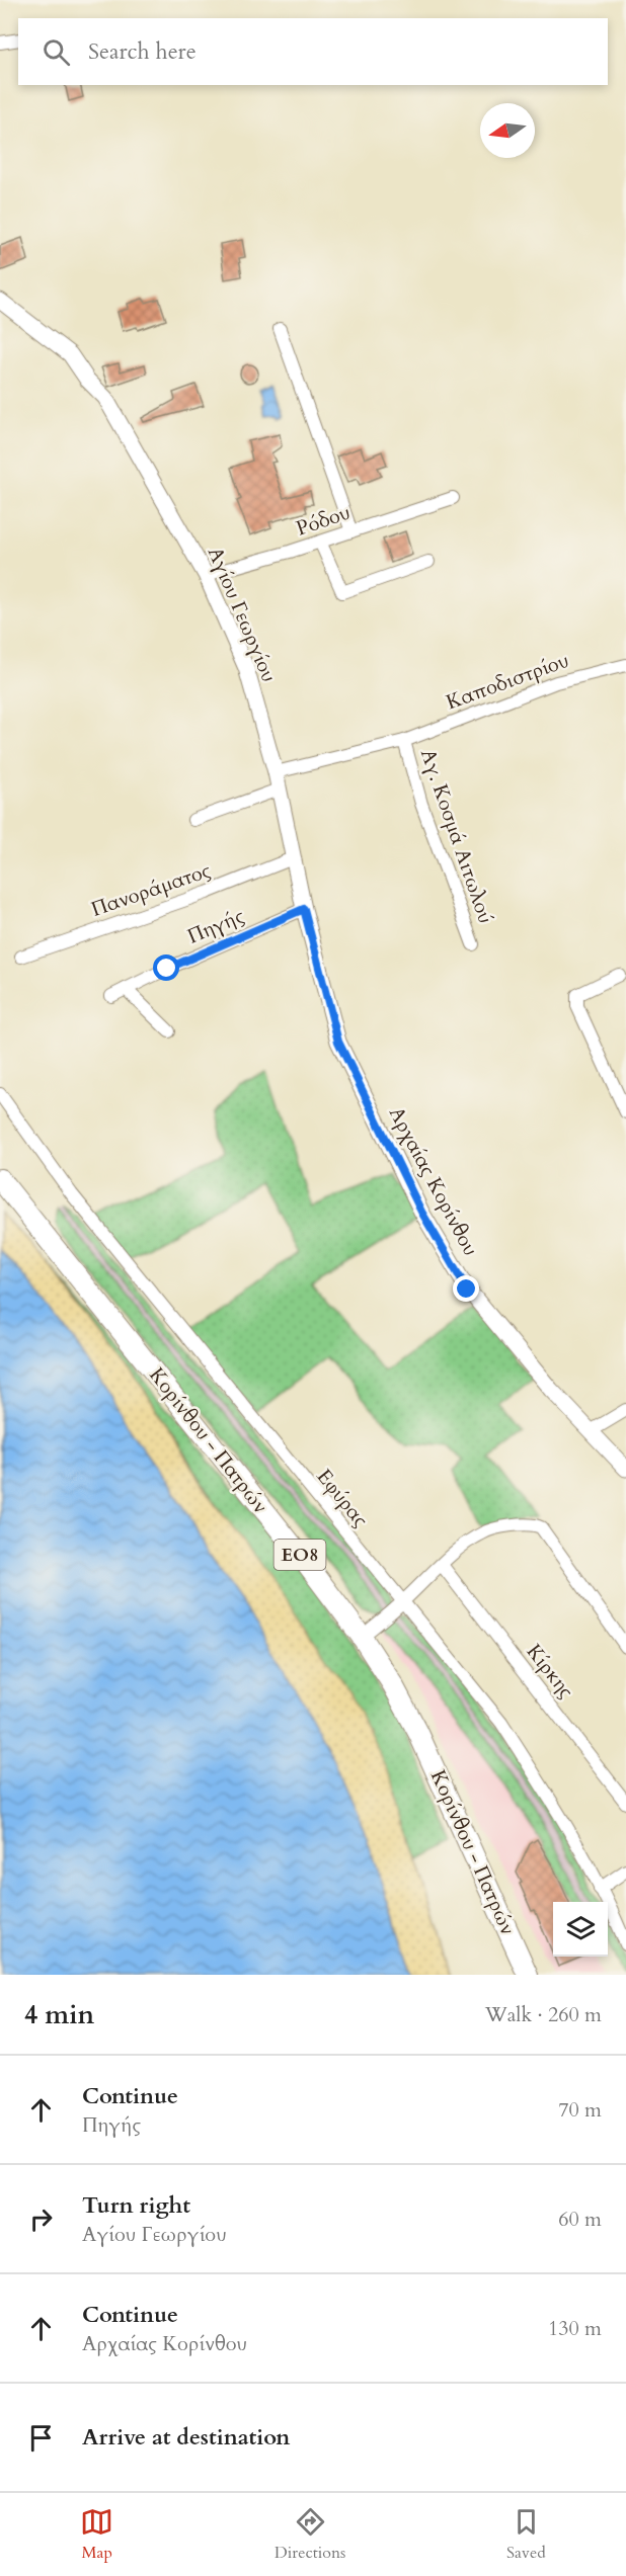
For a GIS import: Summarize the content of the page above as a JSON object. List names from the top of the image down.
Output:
{
  "streets": {
    "main road": ["Κορίνθου - Πατρών", "ΕΟ8"],
    "street": [
      "Ρόδου",
      "Αγίου Γεωργίου",
      "Καποδιστρίου",
      "Αγ. Κοσμά Αιτωλού",
      "Πανοράματος",
      "Πηγής",
      "Αρχαίας Κορίνθου",
      "Εφύρας",
      "Κίρκης"
    ]
  },
  "crossings": [
    ["Ρόδου", "Αγίου Γεωργίου"],
    ["Αγίου Γεωργίου", "Καποδιστρίου"],
    ["Αγίου Γεωργίου", "Πανοράματος"],
    ["Αγίου Γεωργίου", "Πηγής"],
    ["Αγίου Γεωργίου", "Αρχαίας Κορίνθου"],
    ["Καποδιστρίου", "Αγ. Κοσμά Αιτωλού"]
  ],
  "north": "left",
  "page": {
    "search": "Search here",
    "heading": ["4 min", "Walk · 260 m"],
    "list": [
      ["Continue", "Πηγής", "70 m"],
      ["Turn right", "Αγίου Γεωργίου", "60 m"],
      ["Continue", "Αρχαίας Κορίνθου", "130 m"],
      "Arrive at destination"
    ],
    "nav": ["Map", "Directions", "Saved"]
  }
}
